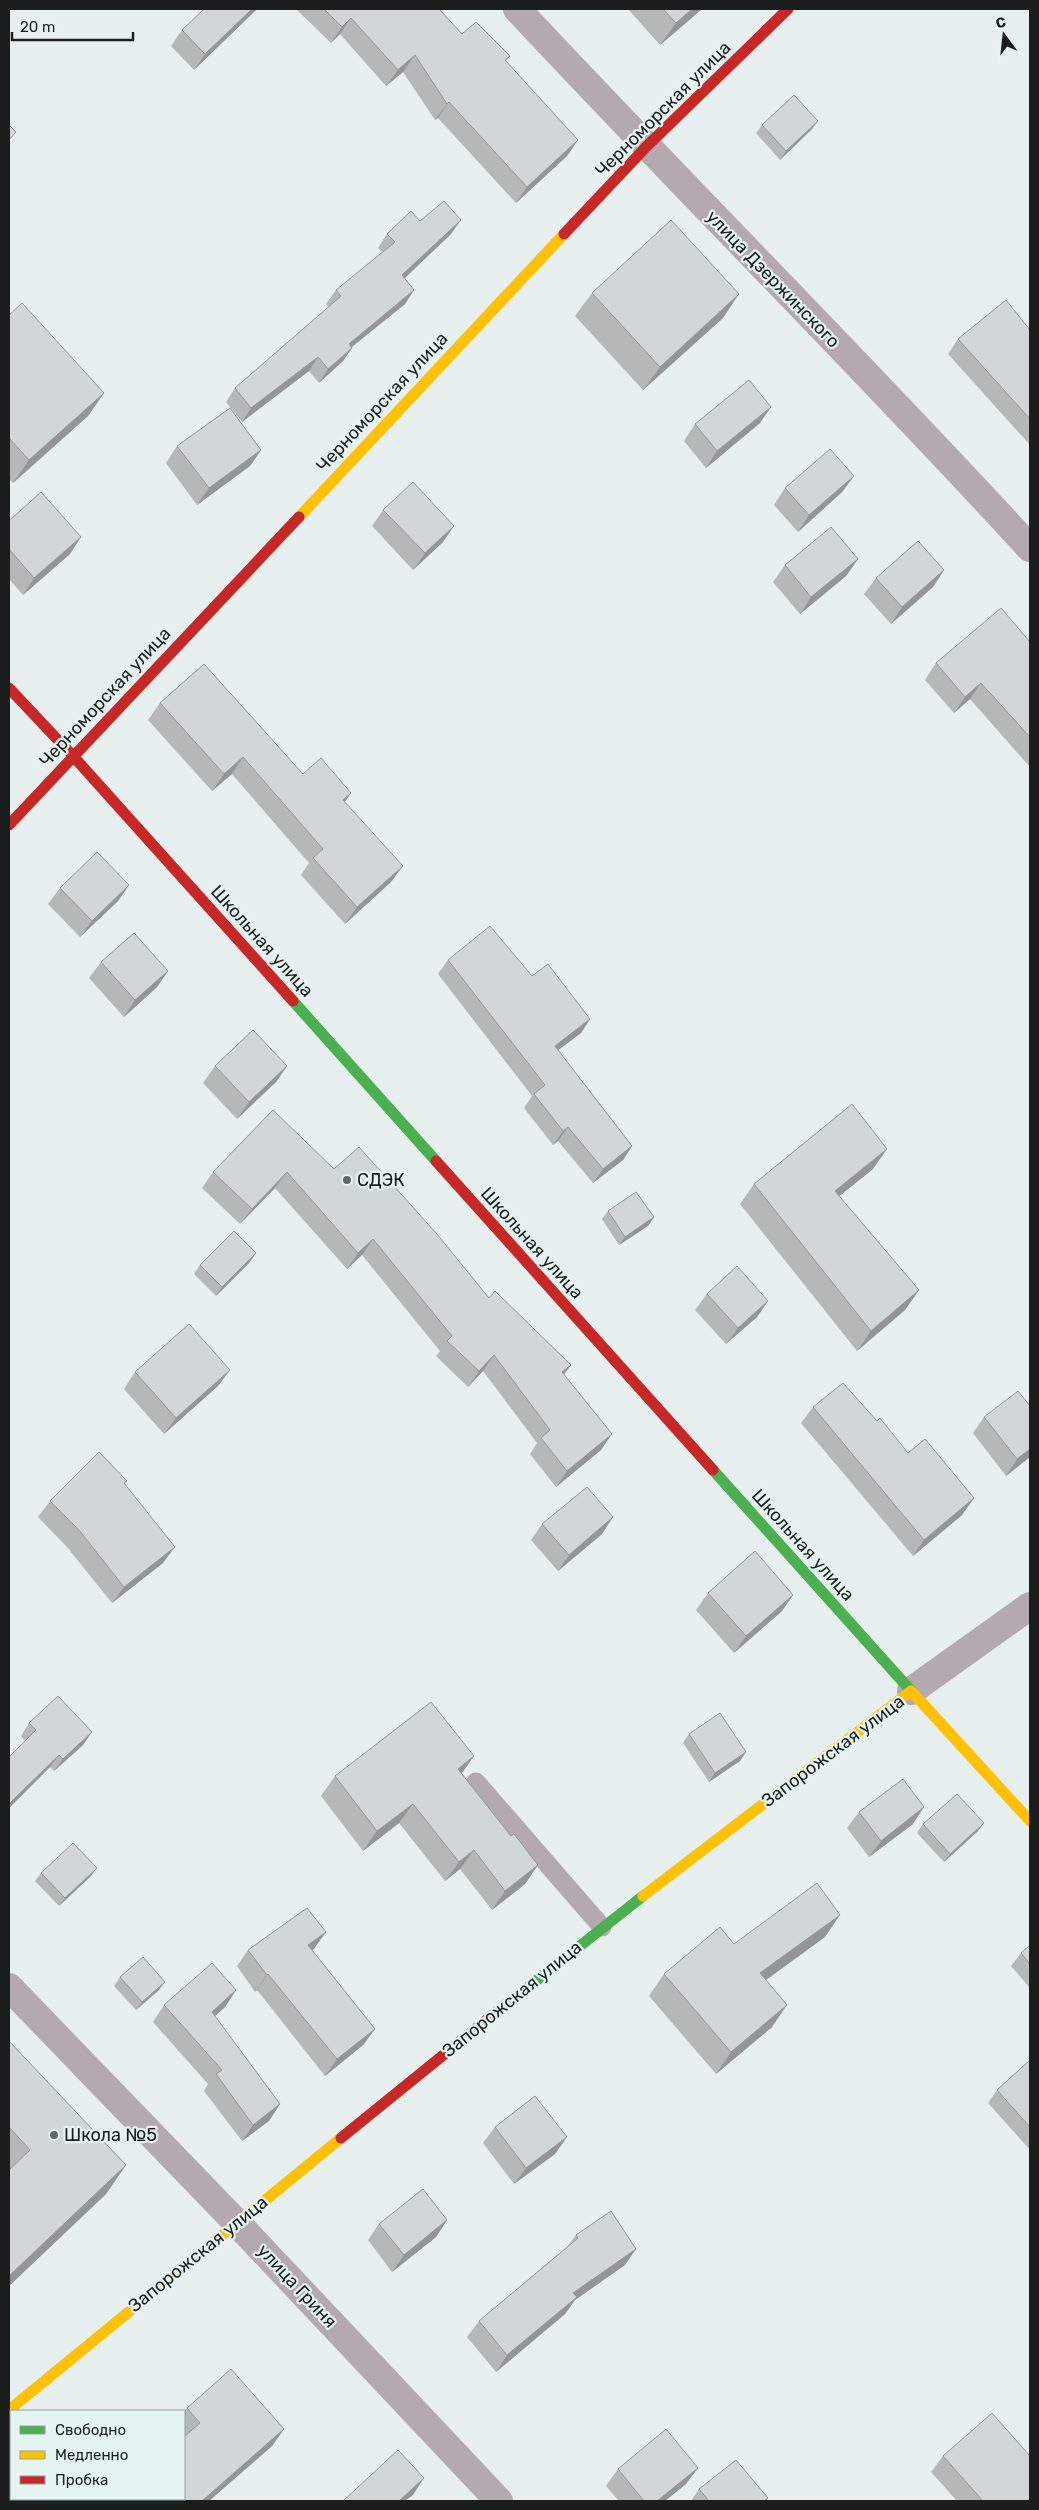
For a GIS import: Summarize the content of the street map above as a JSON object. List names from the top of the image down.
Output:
{
  "streets": {
    "street": [
      "Черноморская улица",
      "улица Дзержинского",
      "Школьная улица",
      "Запорожская улица",
      "улица Гриня"
    ]
  },
  "crossings": [
    ["Черноморская улица", "улица Дзержинского"],
    ["Черноморская улица", "Школьная улица"],
    ["Школьная улица", "Запорожская улица"],
    ["Запорожская улица", "улица Гриня"]
  ],
  "places": ["СДЭК", "Школа №5"],
  "legend": ["Свободно", "Медленно", "Пробка"],
  "scale_bar": "20 m",
  "north": "top"
}
